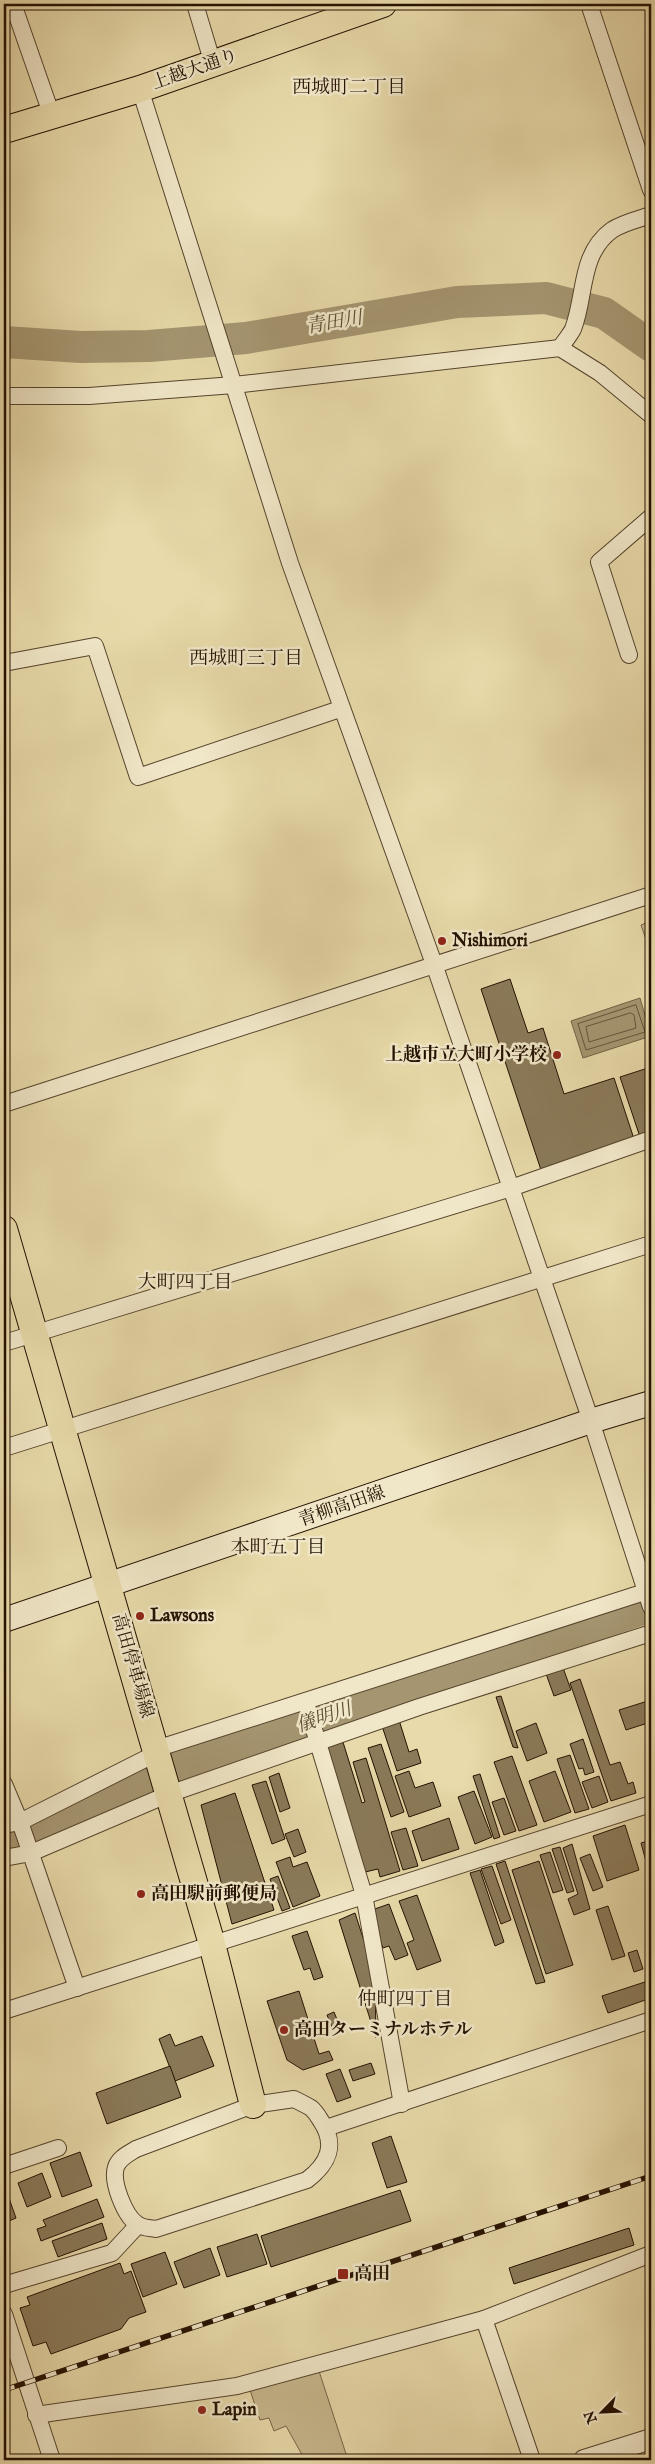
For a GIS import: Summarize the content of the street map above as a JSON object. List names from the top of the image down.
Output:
{
  "streets": {
    "main road": ["上越大通り", "青柳高田線", "高田停車場線"]
  },
  "crossings": [
    ["青柳高田線", "高田停車場線"]
  ],
  "districts": [
    "西城町二丁目",
    "西城町三丁目",
    "大町四丁目",
    "本町五丁目",
    "仲町四丁目"
  ],
  "water": ["青田川", "儀明川"],
  "places": {
    "other": [
      "Nishimori",
      "上越市立大町小学校",
      "Lawsons",
      "高田駅前郵便局",
      "高田ターミナルホテル",
      "Lapin"
    ],
    "transit": ["高田"]
  },
  "north": "bottom left"
}
